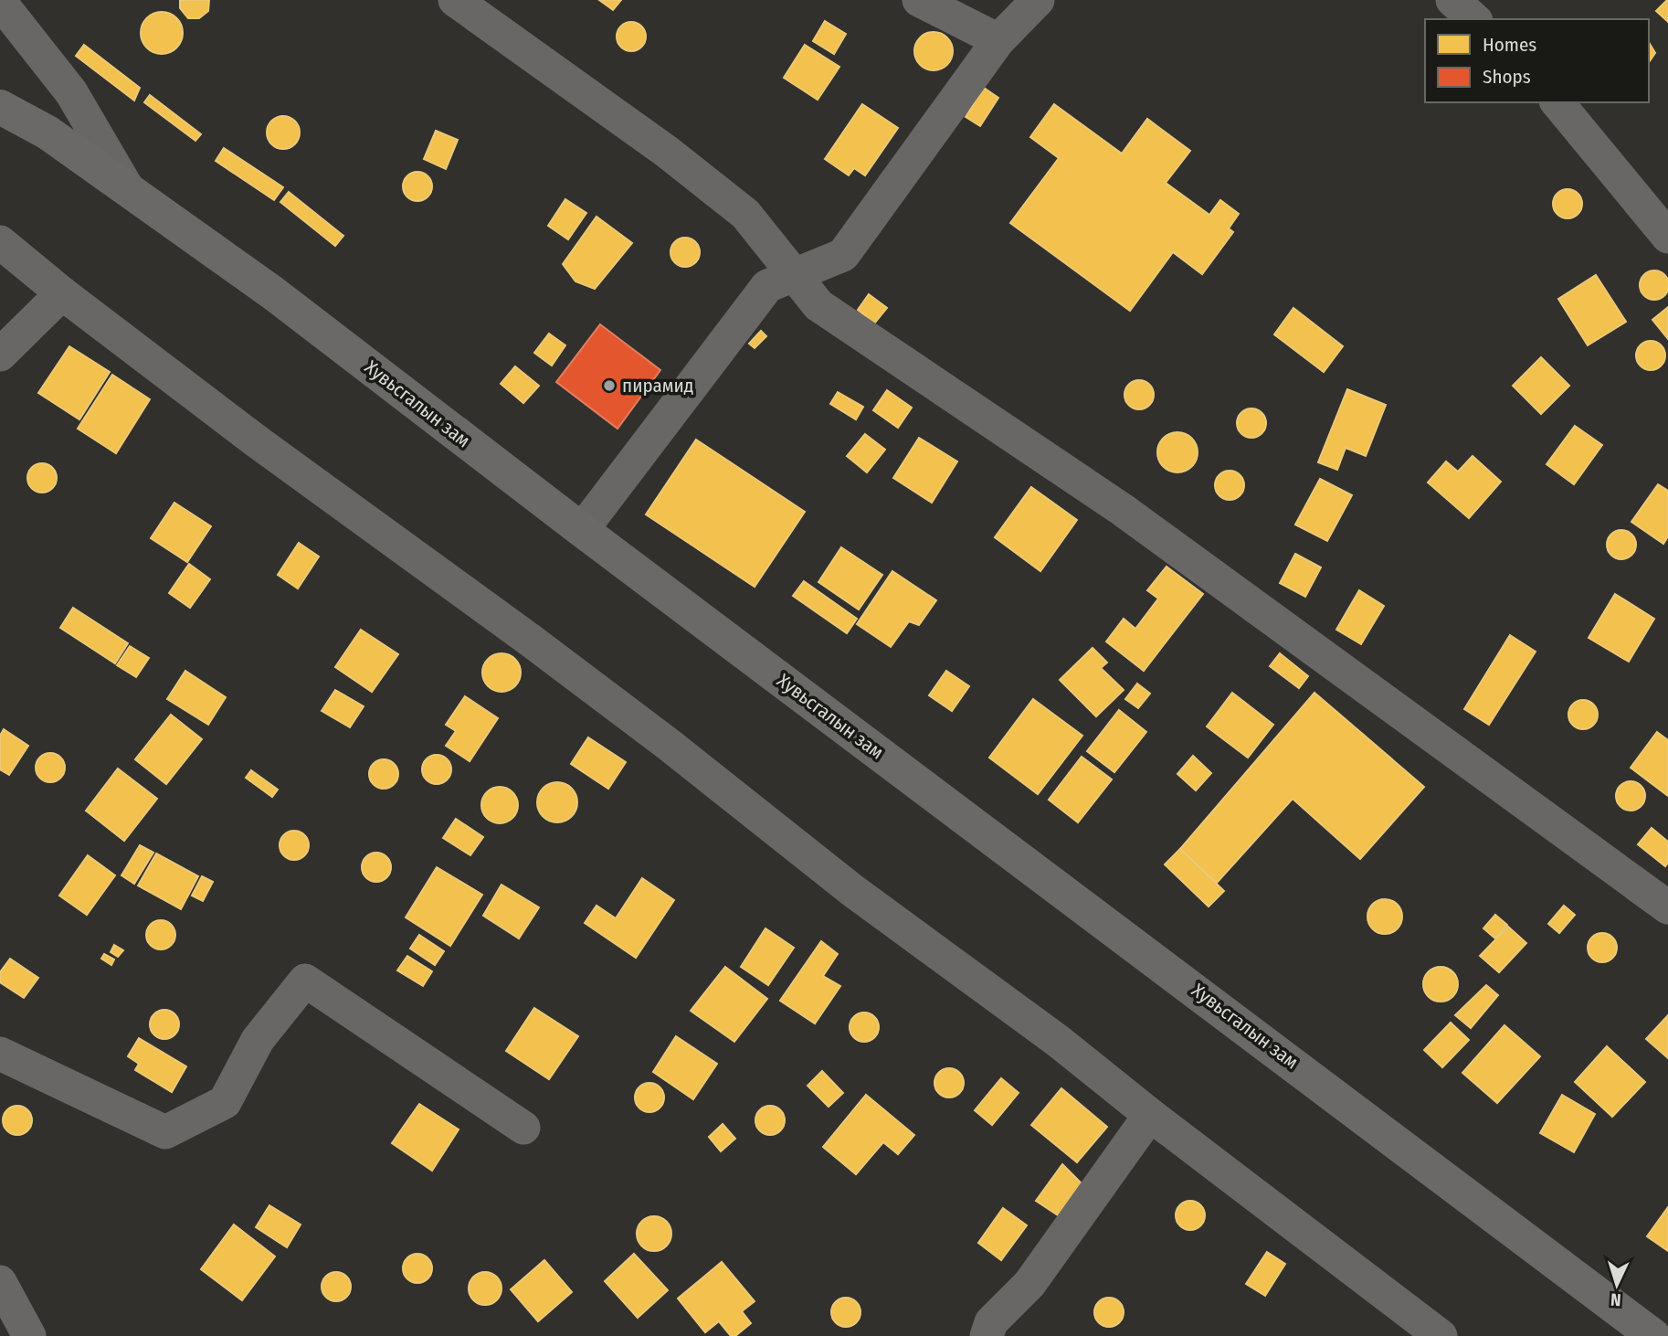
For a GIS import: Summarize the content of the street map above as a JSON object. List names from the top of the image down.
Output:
{
  "streets": {
    "main road": ["Хувьсгалын зам"]
  },
  "places": ["пирамид"],
  "legend": ["Homes", "Shops"],
  "north": "bottom"
}
